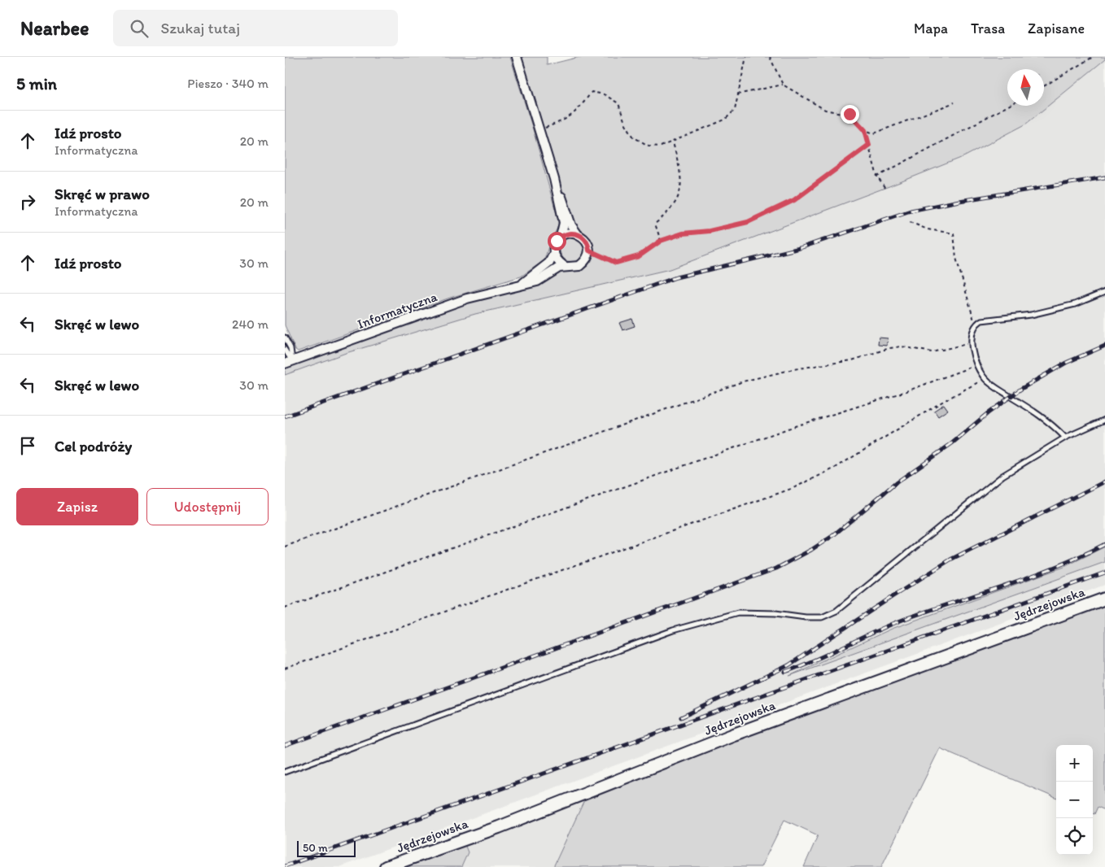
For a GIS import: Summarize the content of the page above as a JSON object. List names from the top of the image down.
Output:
{
  "streets": {
    "street": ["Informatyczna", "Jędrzejowska"]
  },
  "scale_bar": "50 m",
  "north": "top",
  "page": {
    "header": "Nearbee",
    "search": "Szukaj tutaj",
    "nav": ["Mapa", "Trasa", "Zapisane"],
    "heading": ["5 min", "Pieszo · 340 m"],
    "list": [
      ["Idź prosto", "Informatyczna", "20 m"],
      ["Skręć w prawo", "Informatyczna", "20 m"],
      ["Idź prosto", "30 m"],
      ["Skręć w lewo", "240 m"],
      ["Skręć w lewo", "30 m"],
      "Cel podróży"
    ],
    "buttons": ["Zapisz", "Udostępnij"],
    "map_buttons": ["+", "−"],
    "scale": "50 m"
  }
}
